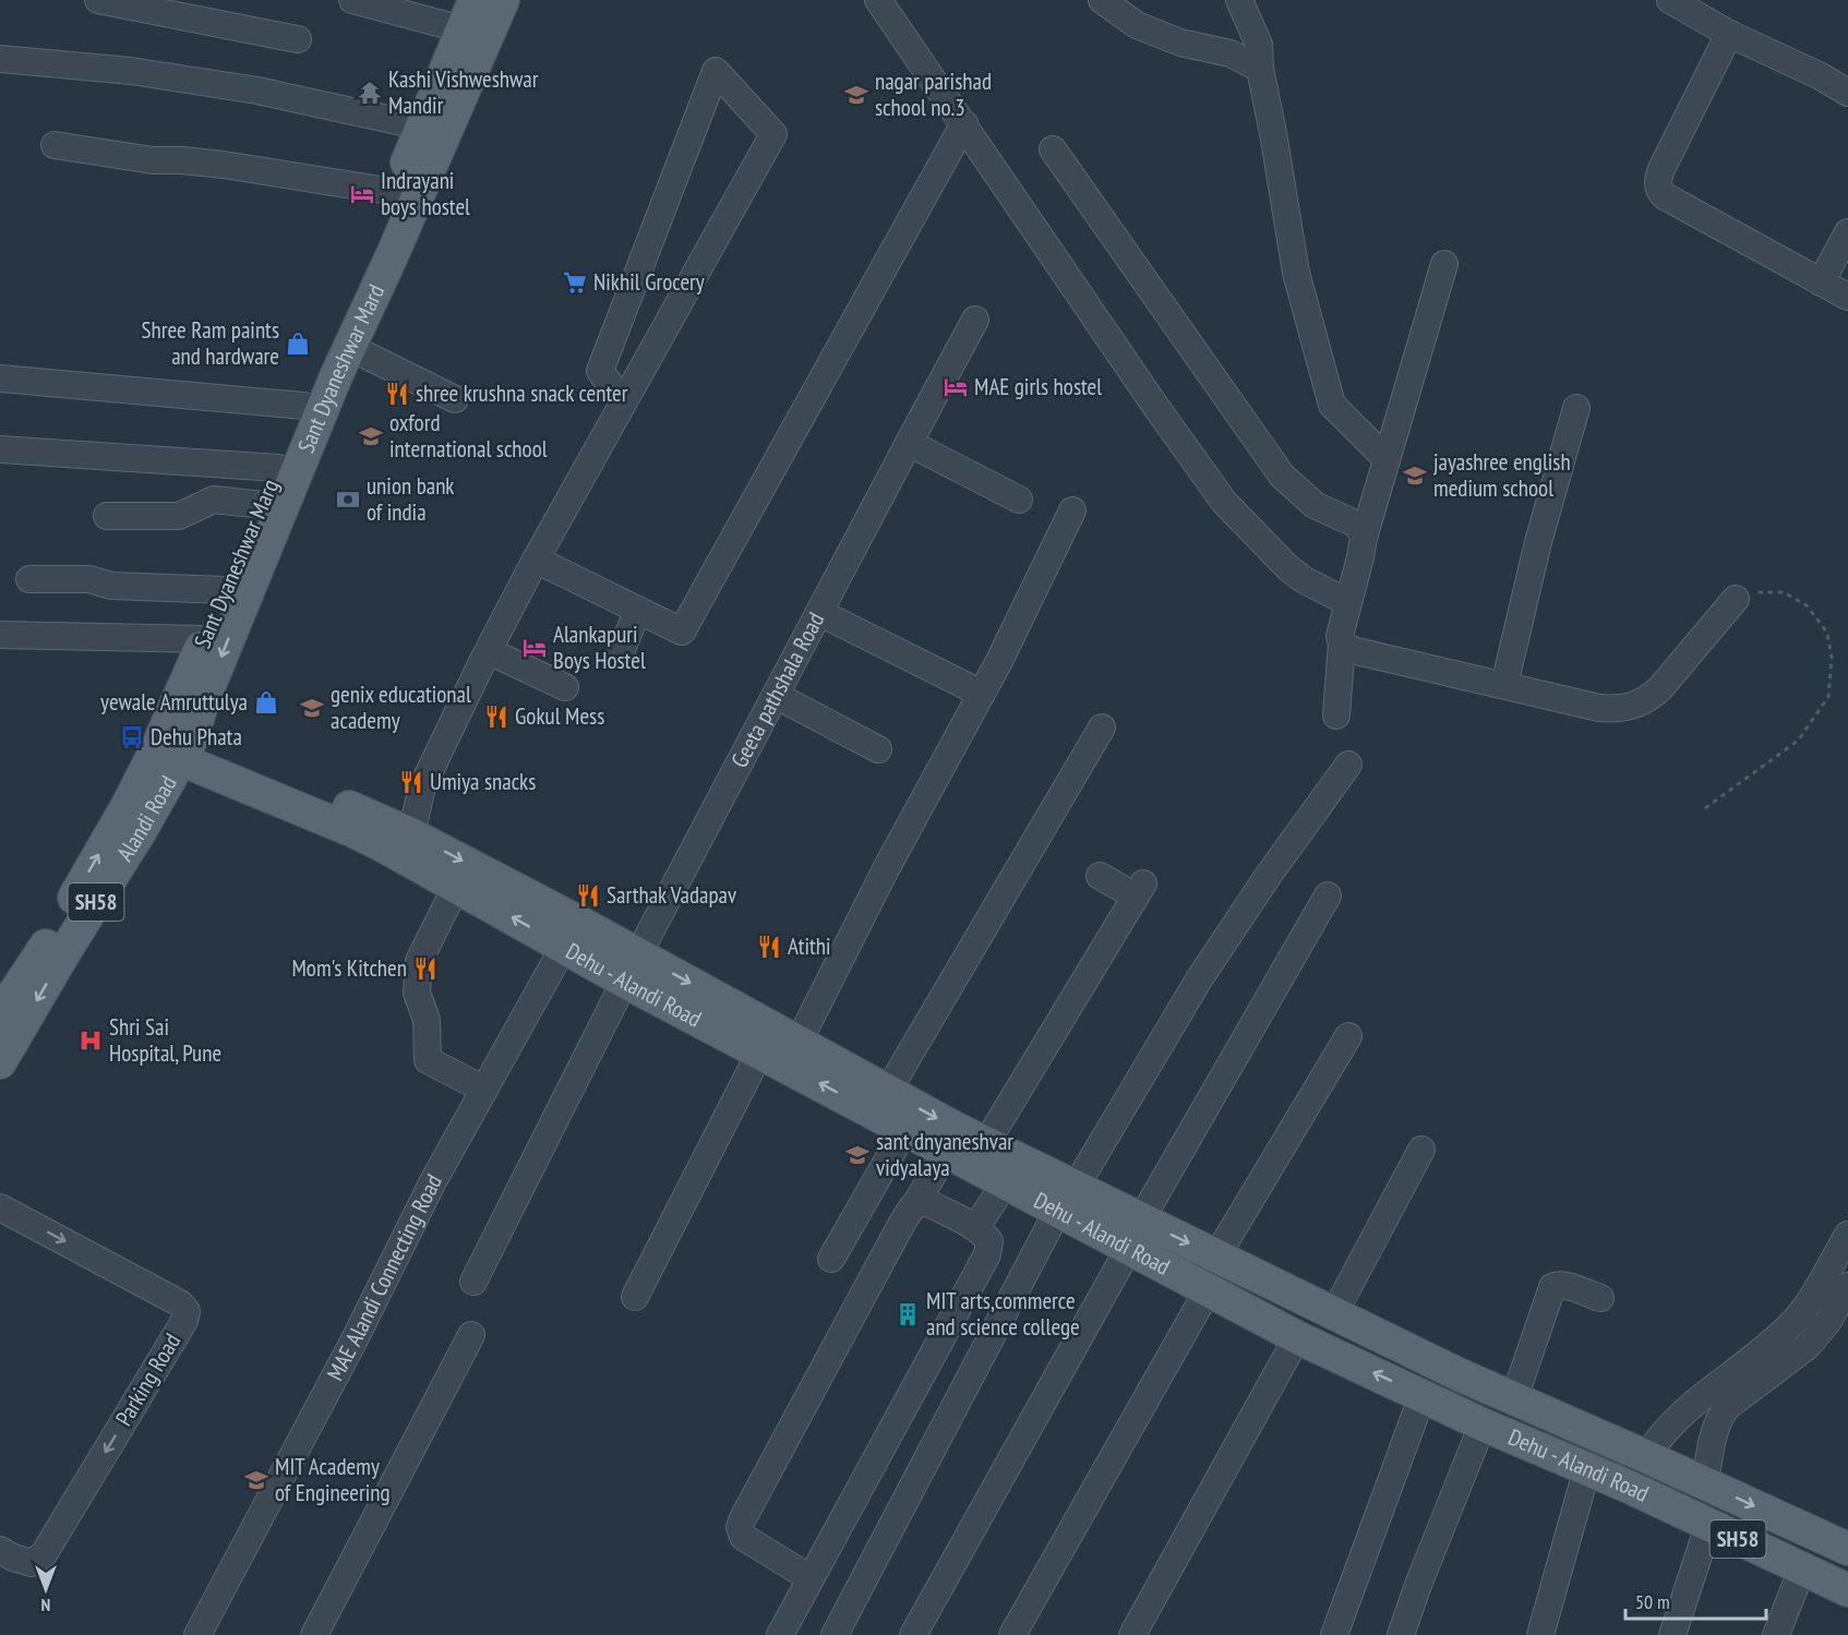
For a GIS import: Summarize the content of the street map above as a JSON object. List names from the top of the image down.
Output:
{
  "streets": {
    "main road": [
      "Sant Dyaneshwar Mard",
      "Sant Dyaneshwar Marg",
      "Alandi Road",
      "SH58",
      "Dehu - Alandi Road"
    ],
    "street": ["Geeta pathshala Road", "MAE Alandi Connecting Road", "Parking Road"]
  },
  "crossings": [
    ["Sant Dyaneshwar Mard", "Sant Dyaneshwar Marg"],
    ["Sant Dyaneshwar Marg", "Alandi Road"],
    ["Sant Dyaneshwar Marg", "SH58"],
    ["Sant Dyaneshwar Marg", "Dehu - Alandi Road"],
    ["Geeta pathshala Road", "Dehu - Alandi Road"],
    ["Alandi Road", "SH58"],
    ["Alandi Road", "Dehu - Alandi Road"],
    ["SH58", "Dehu - Alandi Road"],
    ["Dehu - Alandi Road", "MAE Alandi Connecting Road"]
  ],
  "places": {
    "temple": ["Kashi Vishweshwar Mandir"],
    "school or university": [
      "nagar parishad school no.3",
      "oxford international school",
      "jayashree english medium school",
      "genix educational academy",
      "sant dnyaneshvar vidyalaya",
      "MIT Academy of Engineering"
    ],
    "hotel": ["Indrayani boys hostel", "MAE girls hostel", "Alankapuri Boys Hostel"],
    "supermarket": ["Nikhil Grocery"],
    "shop": ["Shree Ram paints and hardware", "yewale Amruttulya"],
    "restaurant": [
      "shree krushna snack center",
      "Gokul Mess",
      "Umiya snacks",
      "Sarthak Vadapav",
      "Atithi",
      "Mom's Kitchen"
    ],
    "bank": ["union bank of india"],
    "bus stop": ["Dehu Phata"],
    "hospital": ["Shri Sai Hospital, Pune"],
    "building": ["MIT arts,commerce and science college"]
  },
  "scale_bar": "50 m",
  "north": "bottom"
}
